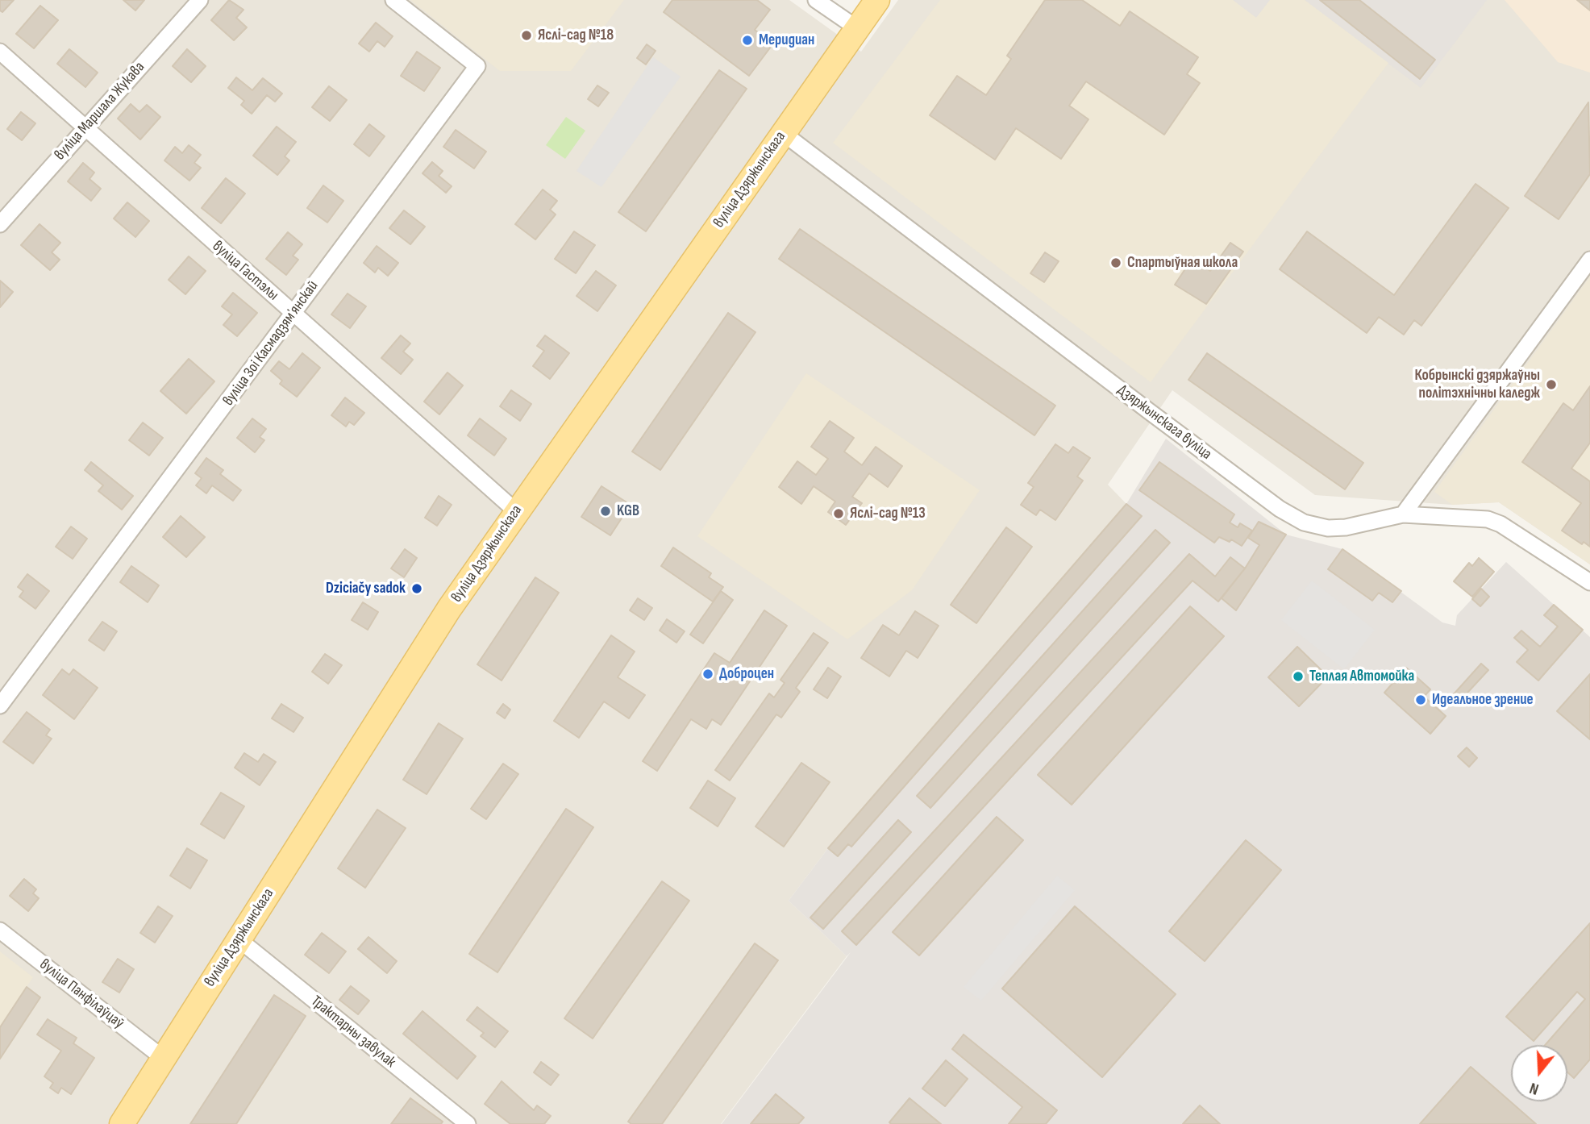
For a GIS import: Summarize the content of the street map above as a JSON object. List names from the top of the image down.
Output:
{
  "streets": {
    "main road": ["вуліца Дзяржынскага"],
    "street": [
      "вуліца Маршала Жукава",
      "вуліца Гастэлы",
      "вуліца Зоі Касмадзямʼянскай",
      "Дзяржынскага вуліца",
      "вуліца Панфілаўцаў",
      "Трактарны завулак"
    ]
  },
  "crossings": [
    ["вуліца Маршала Жукава", "вуліца Гастэлы"],
    ["вуліца Дзяржынскага", "вуліца Гастэлы"],
    ["вуліца Дзяржынскага", "Дзяржынскага вуліца"],
    ["вуліца Дзяржынскага", "вуліца Панфілаўцаў"],
    ["вуліца Дзяржынскага", "Трактарны завулак"],
    ["вуліца Гастэлы", "вуліца Зоі Касмадзямʼянскай"]
  ],
  "places": [
    "Яслі-сад №18",
    "Меридиан",
    "Спартыўная школа",
    "Кобрынскі дзяржаўны політэхнічны каледж",
    "KGB",
    "Яслі-сад №13",
    "Dziciačy sadok",
    "Доброцен",
    "Теплая Автомойка",
    "Идеальное зрение"
  ],
  "north": "bottom"
}
